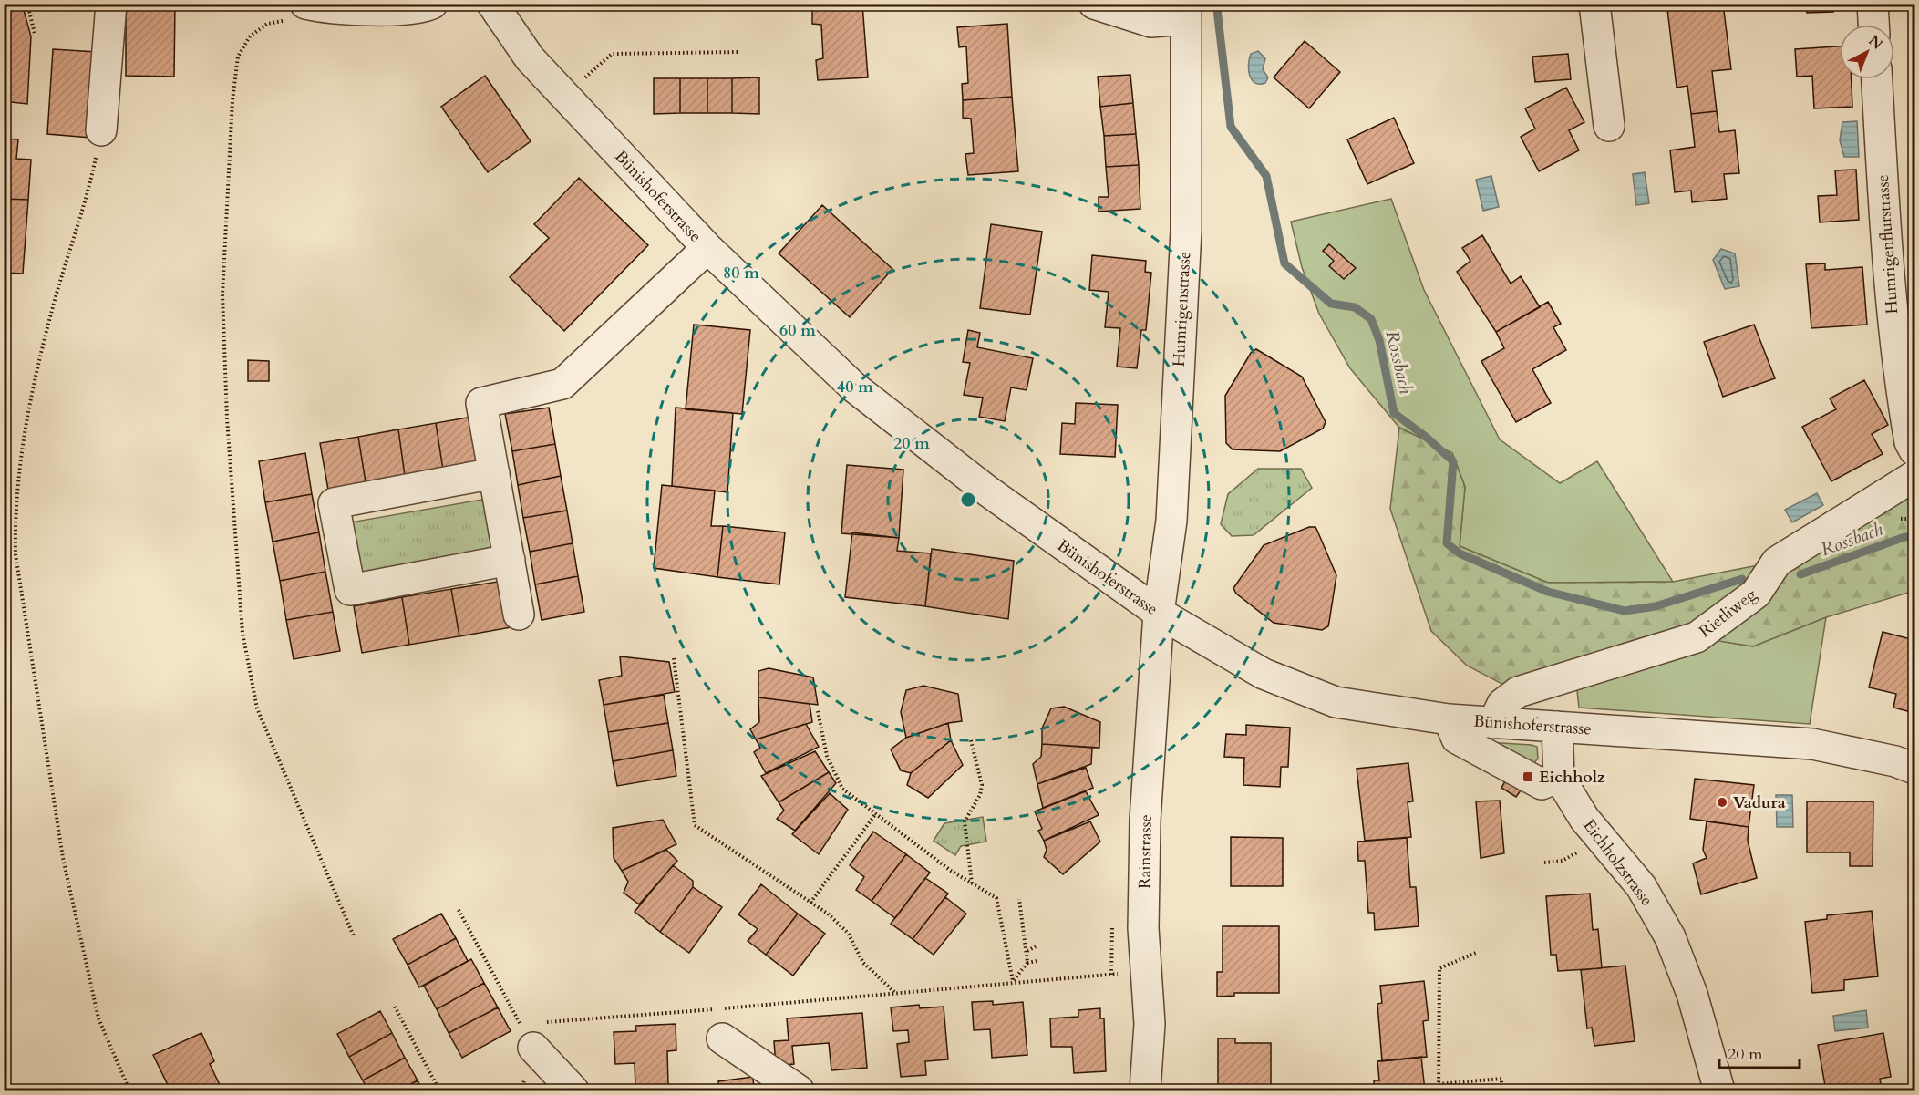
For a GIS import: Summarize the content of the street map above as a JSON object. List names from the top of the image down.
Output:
{
  "streets": {
    "street": [
      "Bünishoferstrasse",
      "Humrigenflurstrasse",
      "Humrigenstrasse",
      "Rietliweg",
      "Rainstrasse",
      "Eichholzstrasse"
    ]
  },
  "crossings": [
    ["Bünishoferstrasse", "Humrigenstrasse"],
    ["Bünishoferstrasse", "Rietliweg"],
    ["Bünishoferstrasse", "Rainstrasse"],
    ["Bünishoferstrasse", "Eichholzstrasse"],
    ["Humrigenstrasse", "Rainstrasse"]
  ],
  "water": ["Rossbach"],
  "places": {
    "transit": ["Eichholz"],
    "other": ["Vadura"]
  },
  "scale_bar": "20 m",
  "north": "top right",
  "rings": [
    "80 m",
    "60 m",
    "40 m",
    "20 m"
  ]
}
